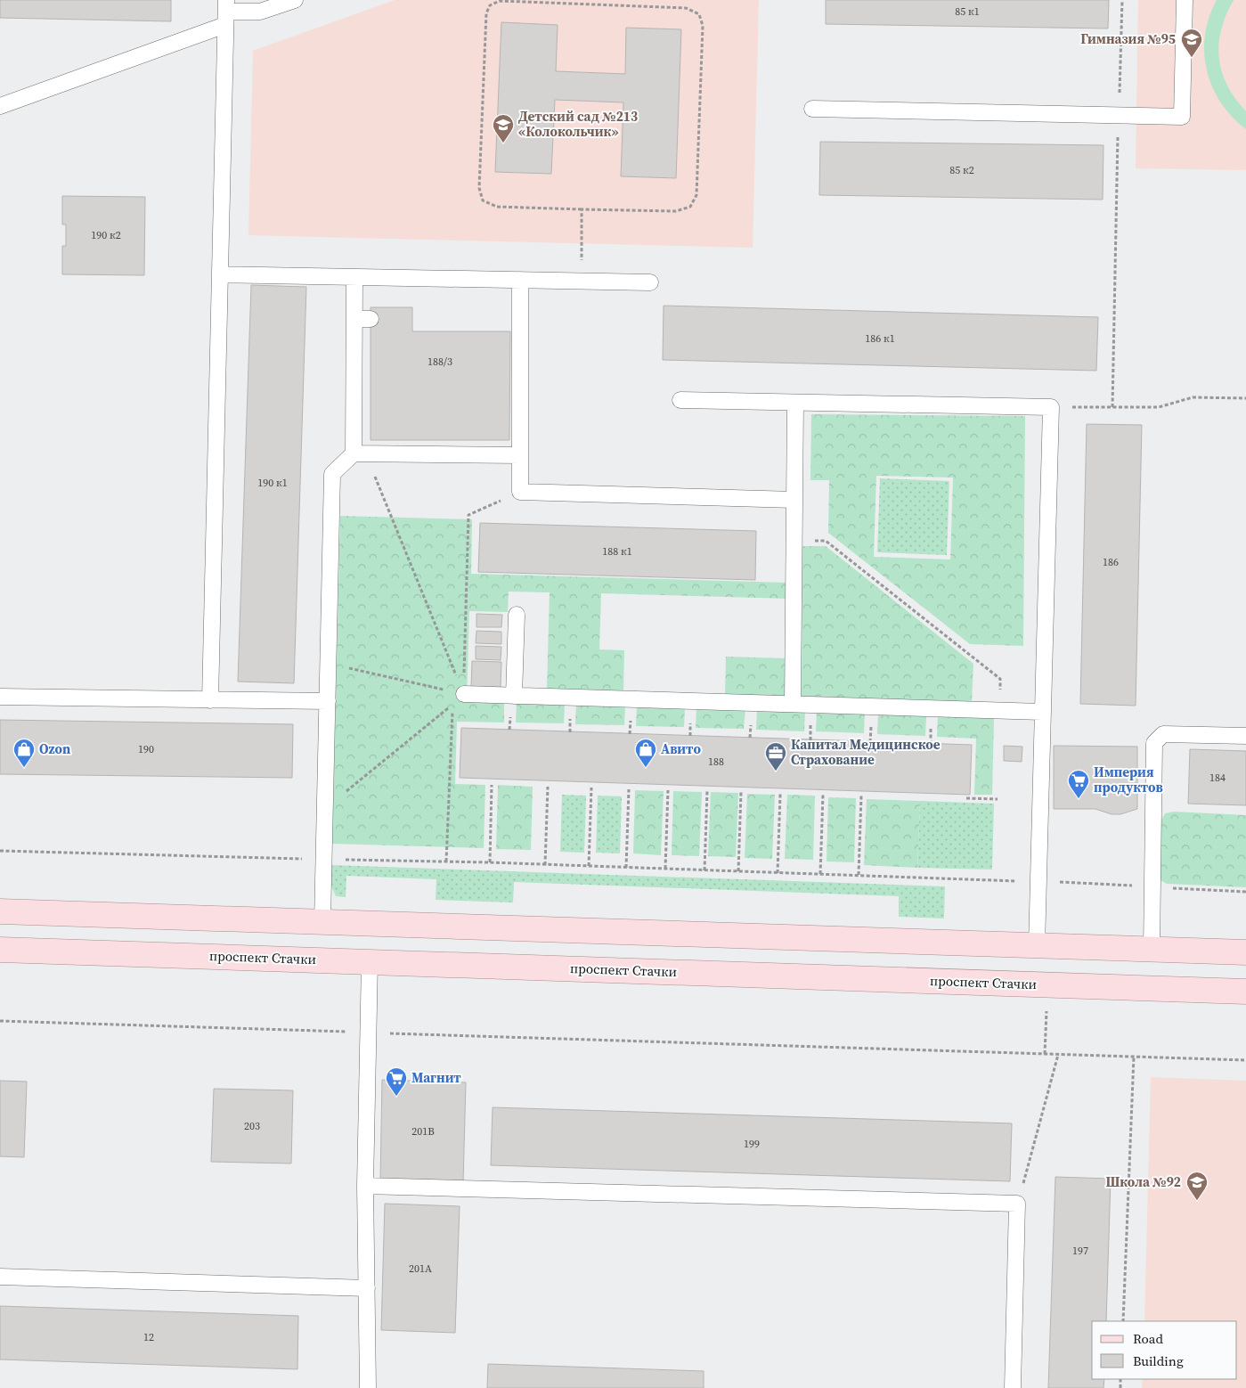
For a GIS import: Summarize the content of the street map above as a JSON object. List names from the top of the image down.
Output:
{
  "streets": {
    "main road": ["проспект Стачки"]
  },
  "places": {
    "school or university": ["Гимназия №95", "Детский сад №213 «Колокольчик»", "Школа №92"],
    "shop": ["Ozon", "Авито"],
    "office": ["Капитал Медицинское Страхование"],
    "supermarket": ["Империя продуктов", "Магнит"]
  },
  "house_numbers": [
    "85 к1",
    "85 к2",
    "190 к2",
    "186 к1",
    "188/3",
    "190 к1",
    "188 к1",
    "186",
    "190",
    "188",
    "184",
    "203",
    "201В",
    "199",
    "197",
    "201А",
    "12"
  ],
  "legend": ["Road", "Building"]
}
